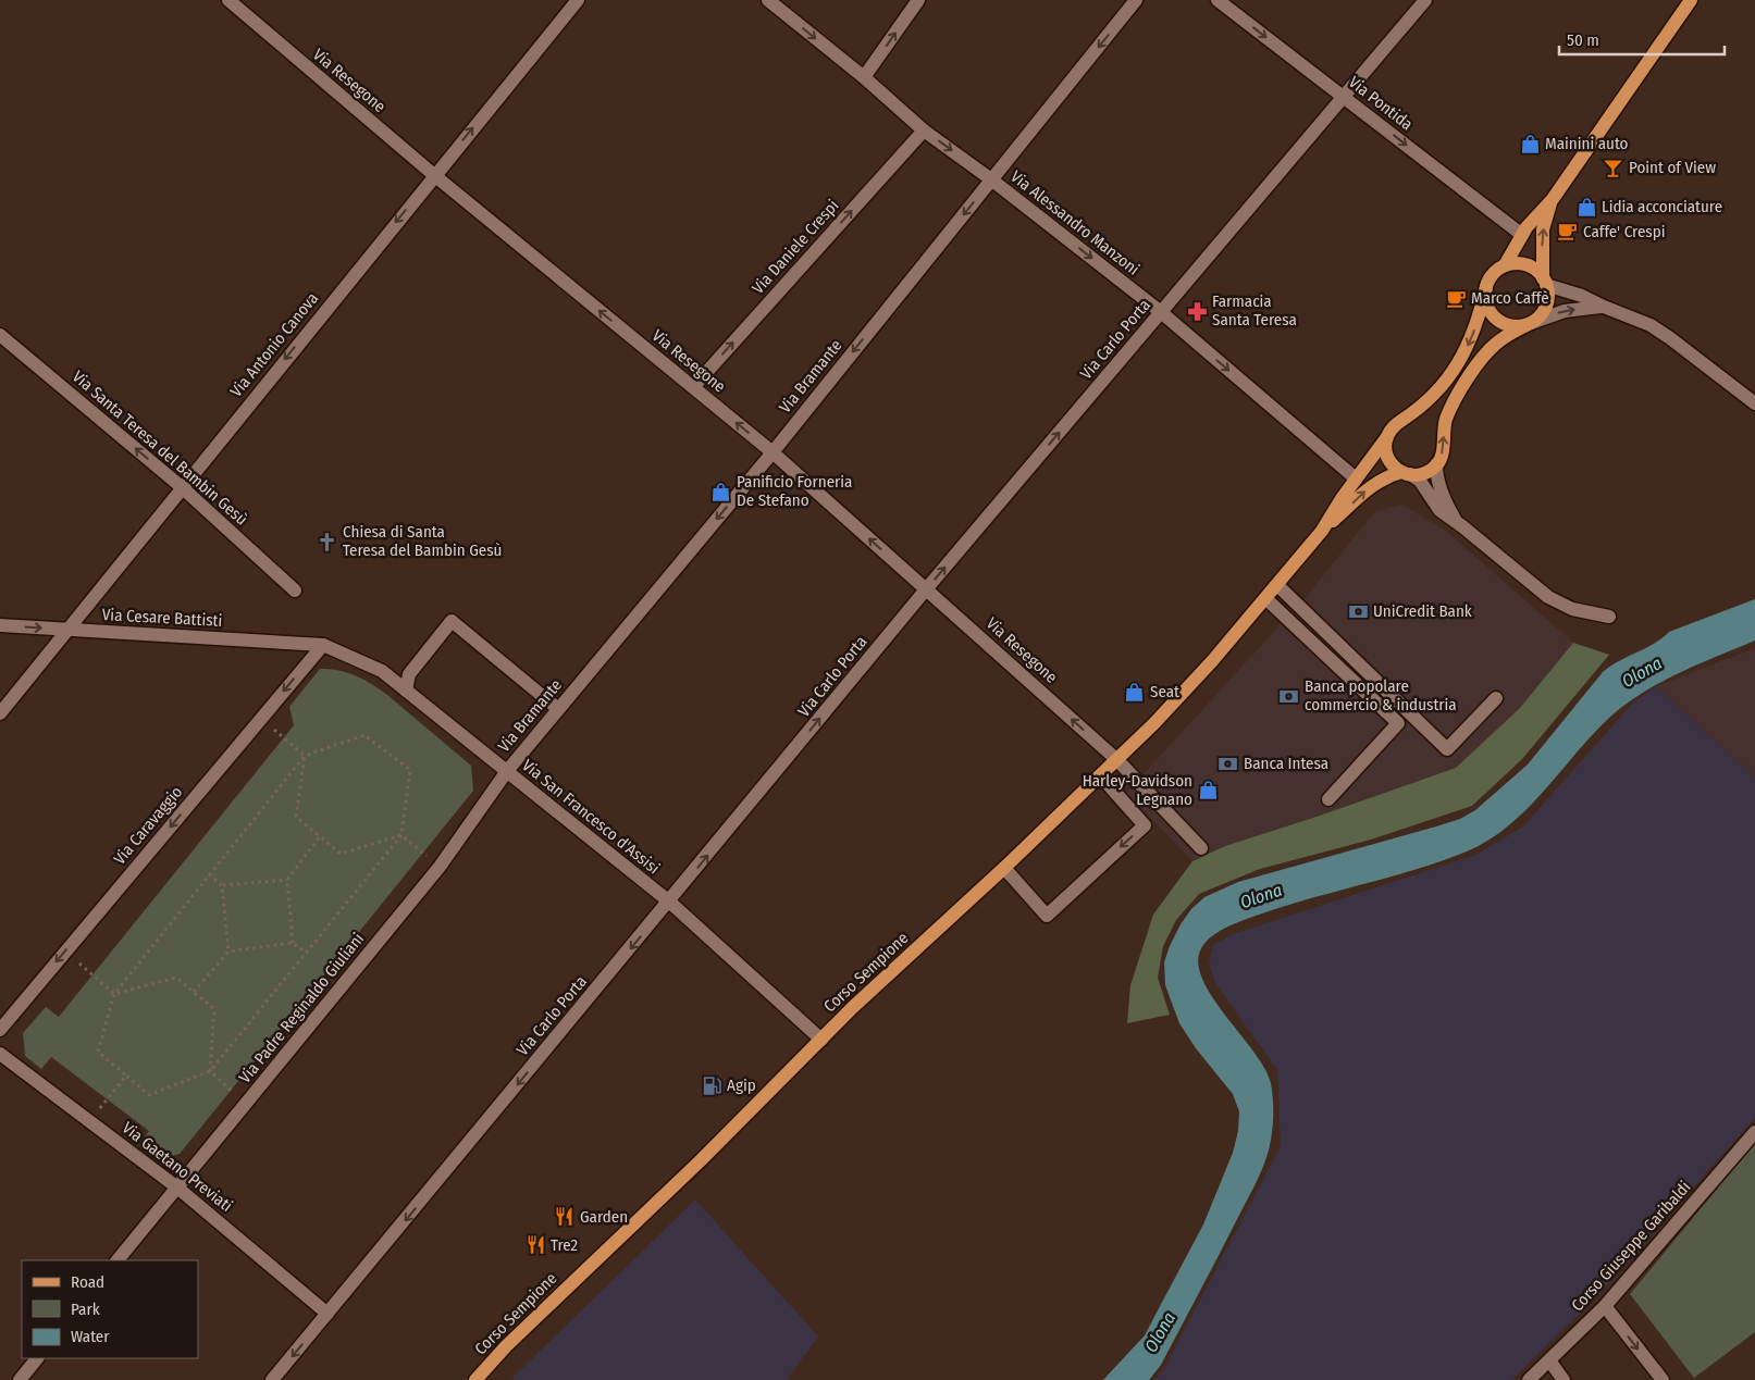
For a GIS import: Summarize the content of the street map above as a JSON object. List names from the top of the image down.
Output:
{
  "streets": {
    "main road": ["Corso Sempione"],
    "street": [
      "Via Resegone",
      "Via Pontida",
      "Via Alessandro Manzoni",
      "Via Daniele Crespi",
      "Via Carlo Porta",
      "Via Antonio Canova",
      "Via Bramante",
      "Via Santa Teresa del Bambin Gesù",
      "Via Cesare Battisti",
      "Via San Francesco d'Assisi",
      "Via Caravaggio",
      "Via Padre Reginaldo Giuliani",
      "Via Gaetano Previati",
      "Corso Giuseppe Garibaldi"
    ]
  },
  "crossings": [
    ["Via Resegone", "Via Daniele Crespi"],
    ["Via Resegone", "Via Carlo Porta"],
    ["Via Resegone", "Via Antonio Canova"],
    ["Via Resegone", "Via Bramante"],
    ["Via Resegone", "Corso Sempione"],
    ["Via Pontida", "Via Carlo Porta"],
    ["Via Pontida", "Corso Sempione"],
    ["Via Alessandro Manzoni", "Via Daniele Crespi"],
    ["Via Alessandro Manzoni", "Via Carlo Porta"],
    ["Via Alessandro Manzoni", "Via Bramante"],
    ["Via Alessandro Manzoni", "Corso Sempione"],
    ["Via Carlo Porta", "Via San Francesco d'Assisi"],
    ["Via Carlo Porta", "Via Gaetano Previati"],
    ["Via Antonio Canova", "Via Santa Teresa del Bambin Gesù"],
    ["Via Antonio Canova", "Via Cesare Battisti"],
    ["Via Bramante", "Via San Francesco d'Assisi"],
    ["Via Bramante", "Via Padre Reginaldo Giuliani"],
    ["Via Cesare Battisti", "Via San Francesco d'Assisi"],
    ["Via Cesare Battisti", "Via Caravaggio"],
    ["Via San Francesco d'Assisi", "Via Caravaggio"],
    ["Via San Francesco d'Assisi", "Corso Sempione"],
    ["Via San Francesco d'Assisi", "Via Padre Reginaldo Giuliani"],
    ["Via Padre Reginaldo Giuliani", "Via Gaetano Previati"]
  ],
  "one_way": [
    "Via Resegone",
    "Via Pontida",
    "Via Alessandro Manzoni",
    "Via Daniele Crespi",
    "Via Bramante",
    "Via Santa Teresa del Bambin Gesù",
    "Via Caravaggio"
  ],
  "water": ["Olona"],
  "places": {
    "shop": [
      "Mainini auto",
      "Lidia acconciature",
      "Panificio Forneria De Stefano",
      "Seat",
      "Harley-Davidson Legnano"
    ],
    "bar": ["Point of View"],
    "cafe": ["Caffe' Crespi", "Marco Caffè"],
    "pharmacy": ["Farmacia Santa Teresa"],
    "church": ["Chiesa di Santa Teresa del Bambin Gesù"],
    "bank": ["UniCredit Bank", "Banca popolare commercio & industria", "Banca Intesa"],
    "fuel station": ["Agip"],
    "restaurant": ["Garden", "Tre2"]
  },
  "legend": ["Road", "Park", "Water"],
  "scale_bar": "50 m"
}
